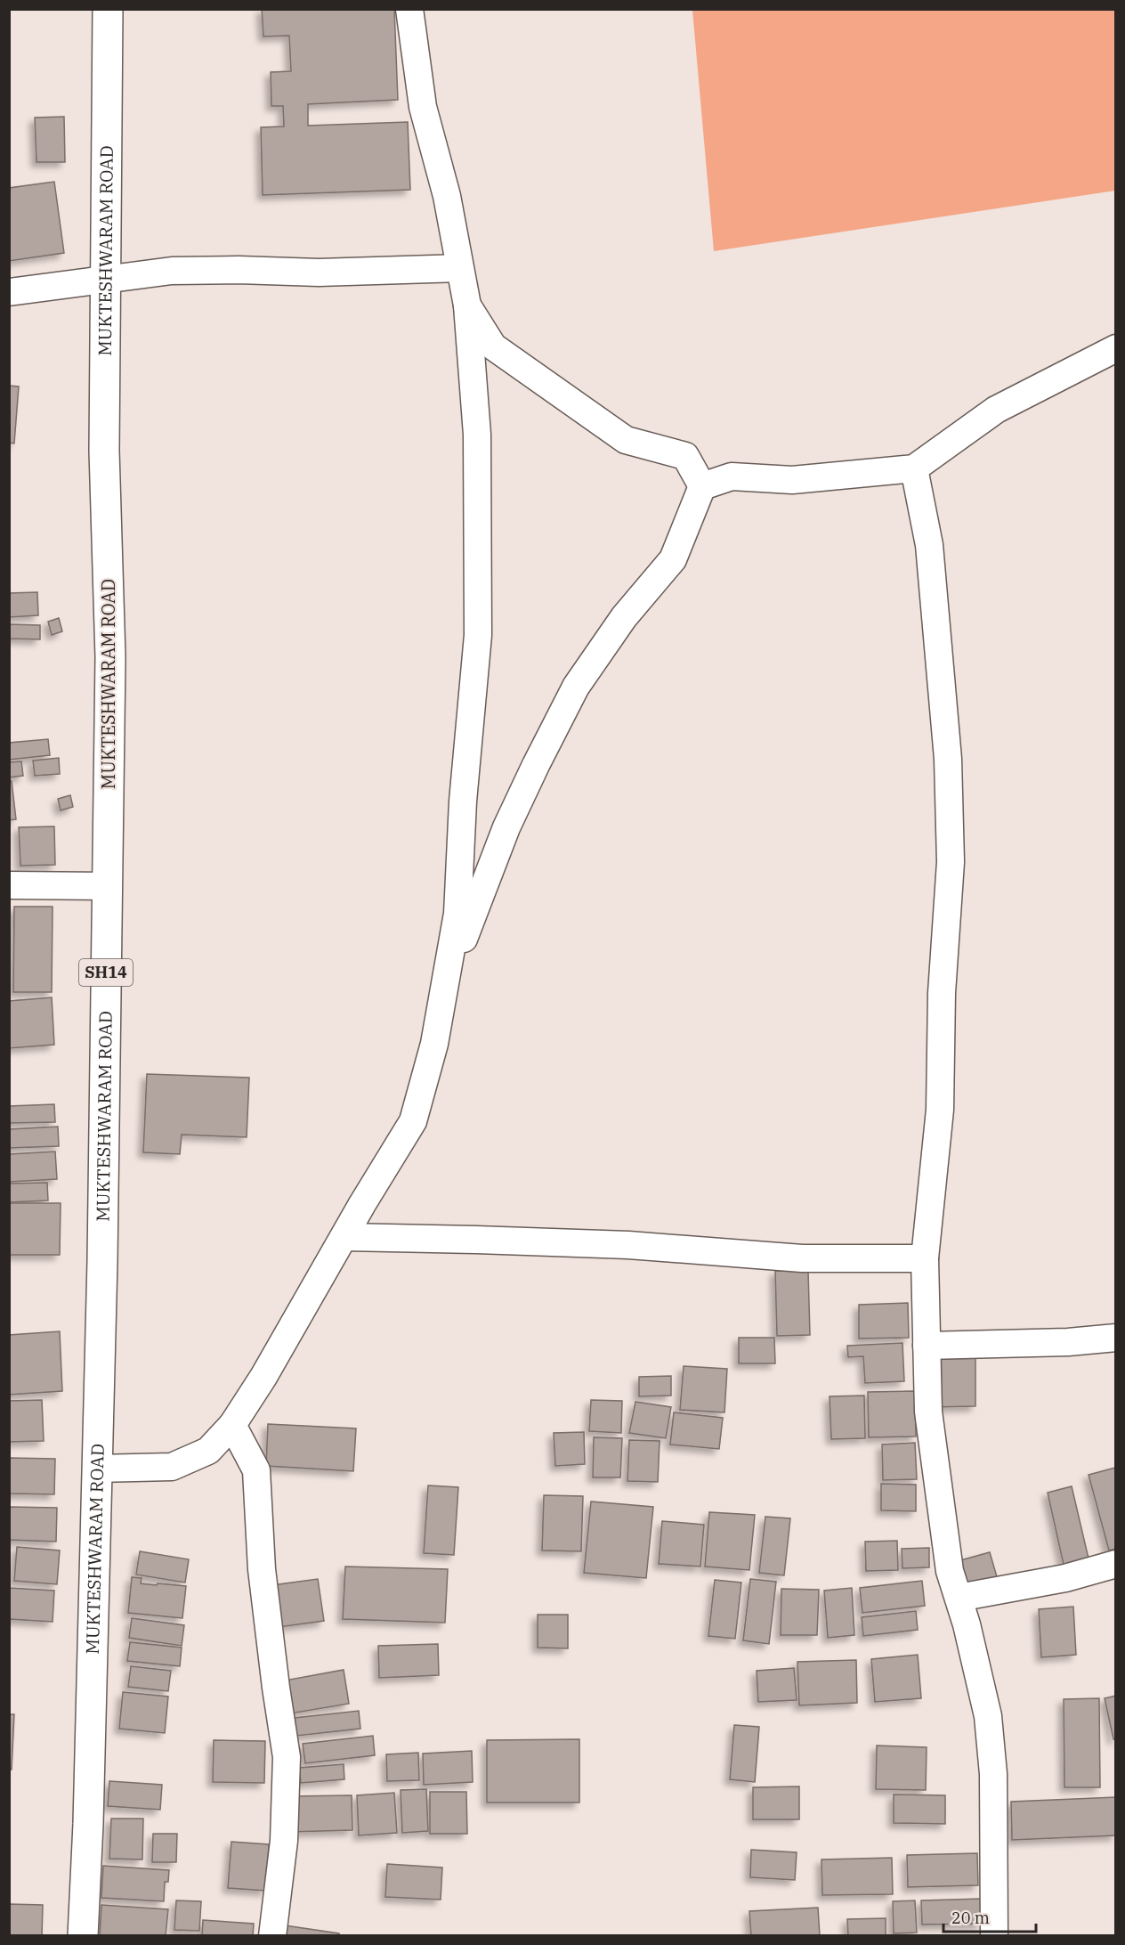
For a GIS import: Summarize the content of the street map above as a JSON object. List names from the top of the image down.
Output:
{
  "streets": {
    "main road": ["MUKTESHWARAM ROAD", "SH14"]
  },
  "scale_bar": "20 m"
}
